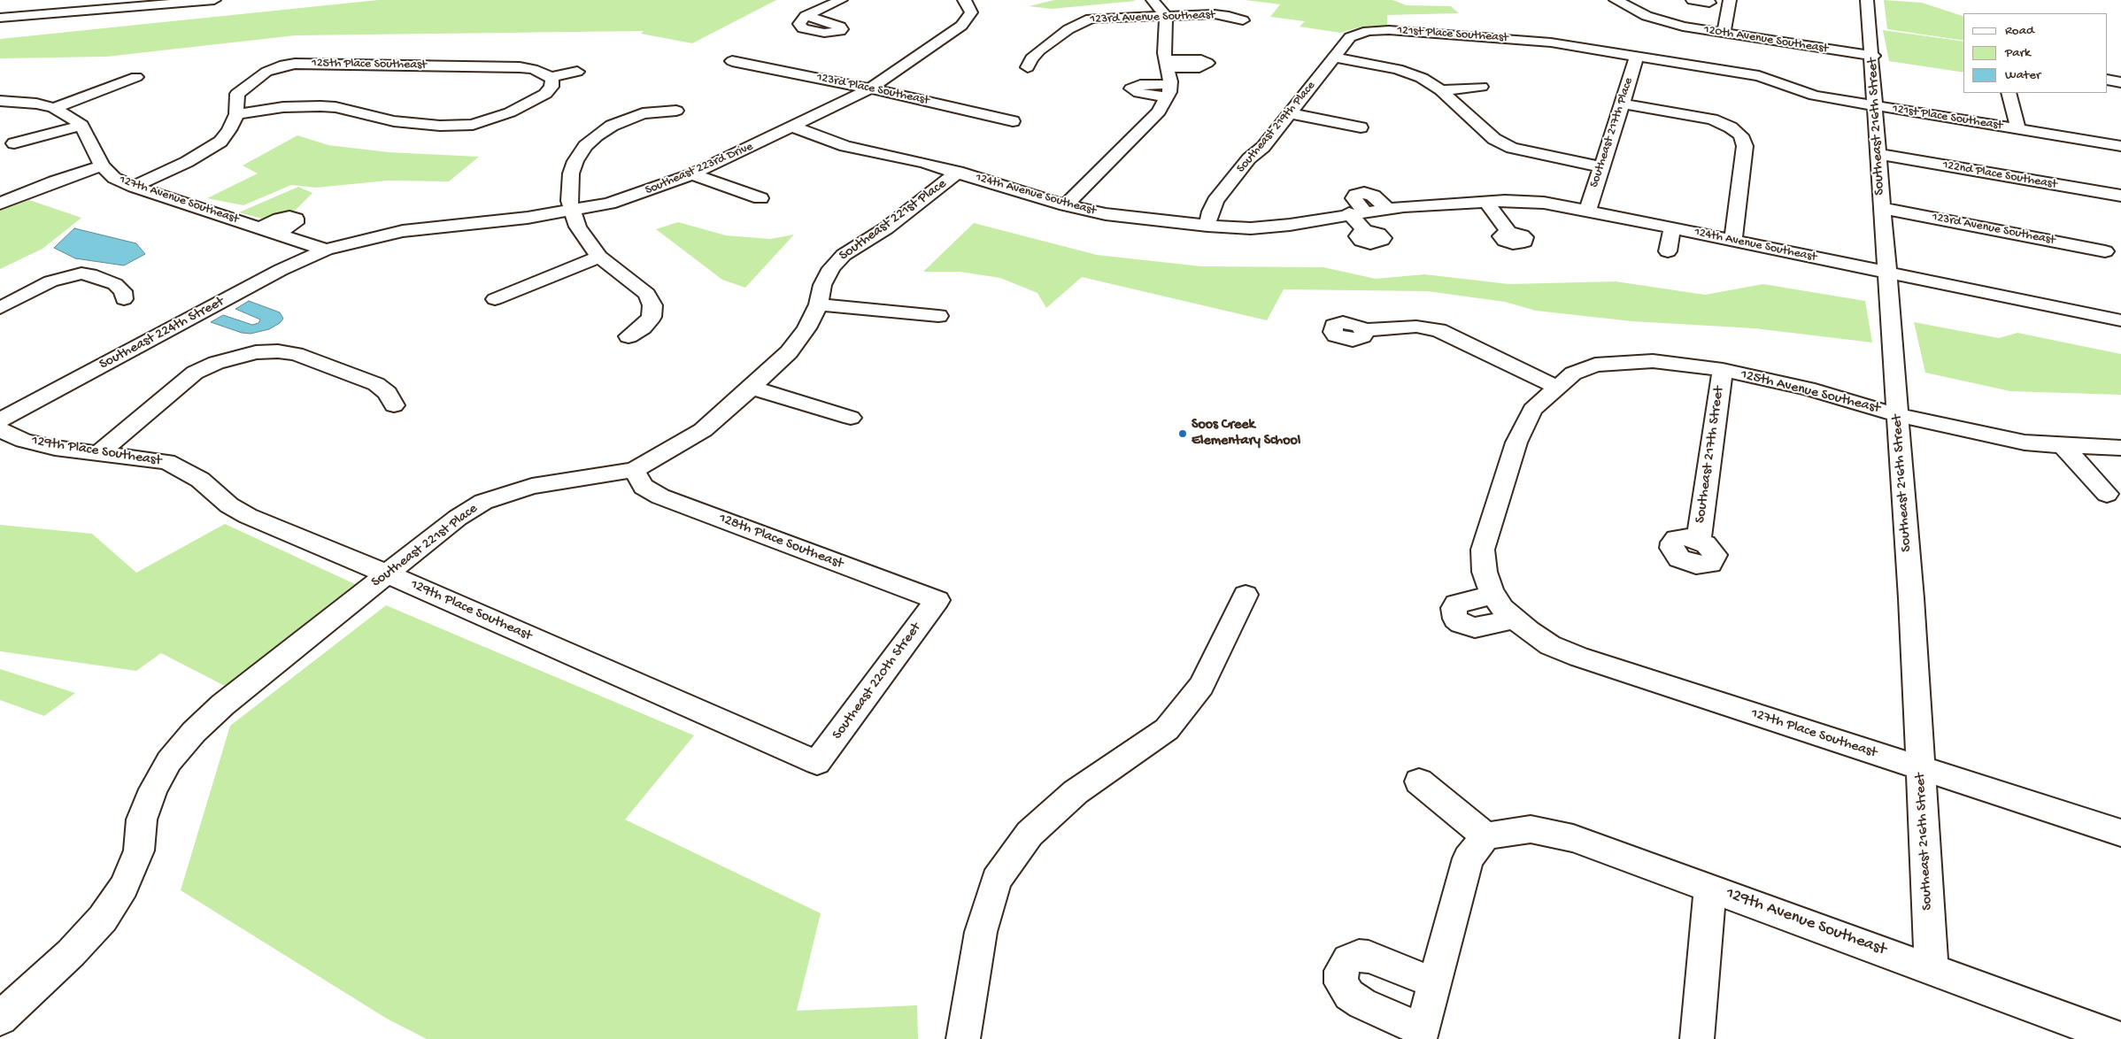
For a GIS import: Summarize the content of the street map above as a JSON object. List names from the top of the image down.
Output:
{
  "streets": {
    "street": [
      "123rd Avenue Southeast",
      "121st Place Southeast",
      "120th Avenue Southeast",
      "125th Place Southeast",
      "123rd Place Southeast",
      "Southeast 216th Street",
      "Southeast 219th Place",
      "Southeast 217th Place",
      "Southeast 223rd Drive",
      "122nd Place Southeast",
      "124th Avenue Southeast",
      "127th Avenue Southeast",
      "Southeast 221st Place",
      "Southeast 224th Street",
      "125th Avenue Southeast",
      "129th Place Southeast",
      "Southeast 217th Street",
      "128th Place Southeast",
      "Southeast 220th Street",
      "127th Place Southeast",
      "129th Avenue Southeast"
    ]
  },
  "crossings": [
    ["123rd Avenue Southeast", "Southeast 216th Street"],
    ["121st Place Southeast", "Southeast 216th Street"],
    ["121st Place Southeast", "Southeast 219th Place"],
    ["121st Place Southeast", "Southeast 217th Place"],
    ["120th Avenue Southeast", "Southeast 216th Street"],
    ["123rd Place Southeast", "Southeast 223rd Drive"],
    ["Southeast 216th Street", "122nd Place Southeast"],
    ["Southeast 216th Street", "124th Avenue Southeast"],
    ["Southeast 216th Street", "125th Avenue Southeast"],
    ["Southeast 216th Street", "127th Place Southeast"],
    ["Southeast 216th Street", "129th Avenue Southeast"],
    ["Southeast 219th Place", "124th Avenue Southeast"],
    ["Southeast 217th Place", "124th Avenue Southeast"],
    ["Southeast 223rd Drive", "124th Avenue Southeast"],
    ["Southeast 223rd Drive", "127th Avenue Southeast"],
    ["Southeast 223rd Drive", "Southeast 224th Street"],
    ["124th Avenue Southeast", "Southeast 221st Place"],
    ["127th Avenue Southeast", "Southeast 224th Street"],
    ["Southeast 221st Place", "129th Place Southeast"],
    ["Southeast 221st Place", "128th Place Southeast"],
    ["125th Avenue Southeast", "Southeast 217th Street"],
    ["125th Avenue Southeast", "127th Place Southeast"],
    ["129th Place Southeast", "Southeast 220th Street"],
    ["128th Place Southeast", "Southeast 220th Street"]
  ],
  "places": ["Soos Creek Elementary School"],
  "legend": ["Road", "Park", "Water"]
}
